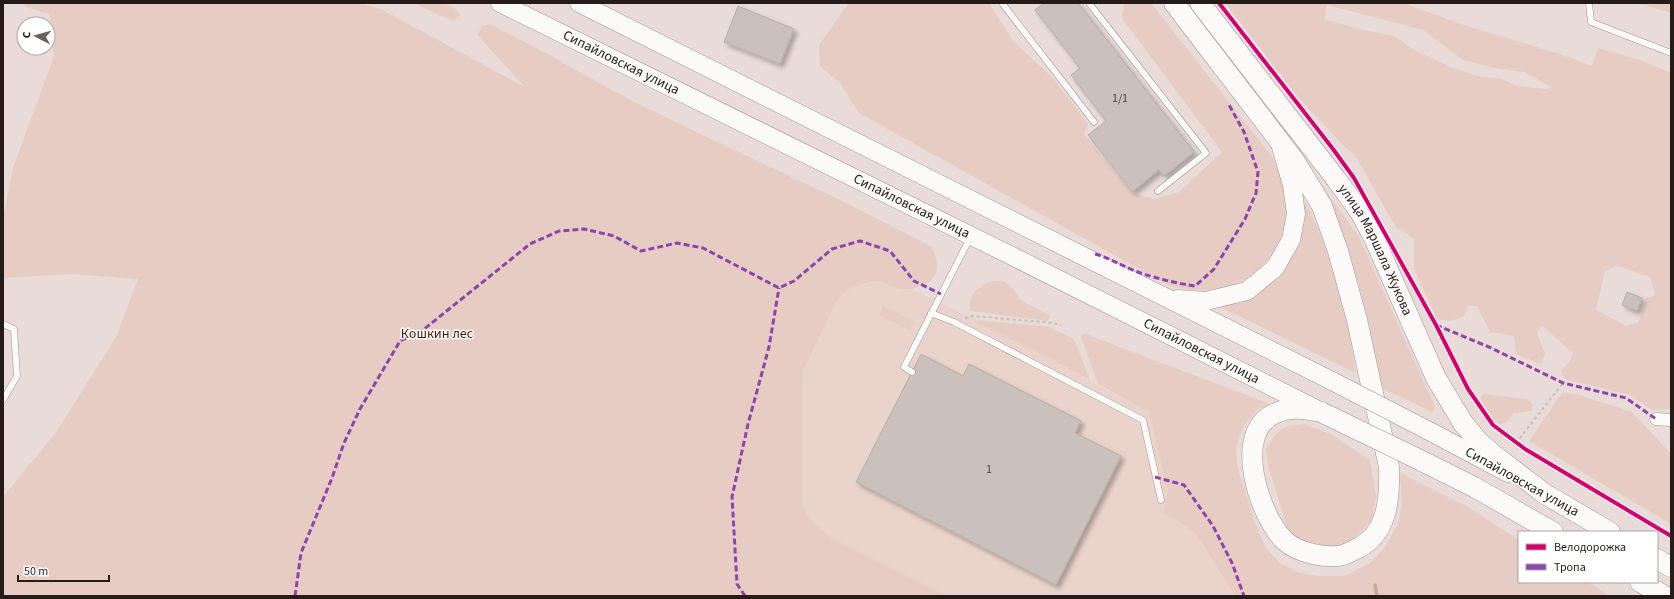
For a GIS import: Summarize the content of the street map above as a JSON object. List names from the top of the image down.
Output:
{
  "streets": {
    "main road": ["Сипайловская улица", "улица Маршала Жукова"]
  },
  "crossings": [
    ["Сипайловская улица", "улица Маршала Жукова"]
  ],
  "parks": ["Кошкин лес"],
  "house_numbers": ["1/1", "1"],
  "legend": ["Велодорожка", "Тропа"],
  "scale_bar": "50 m",
  "north": "left"
}
